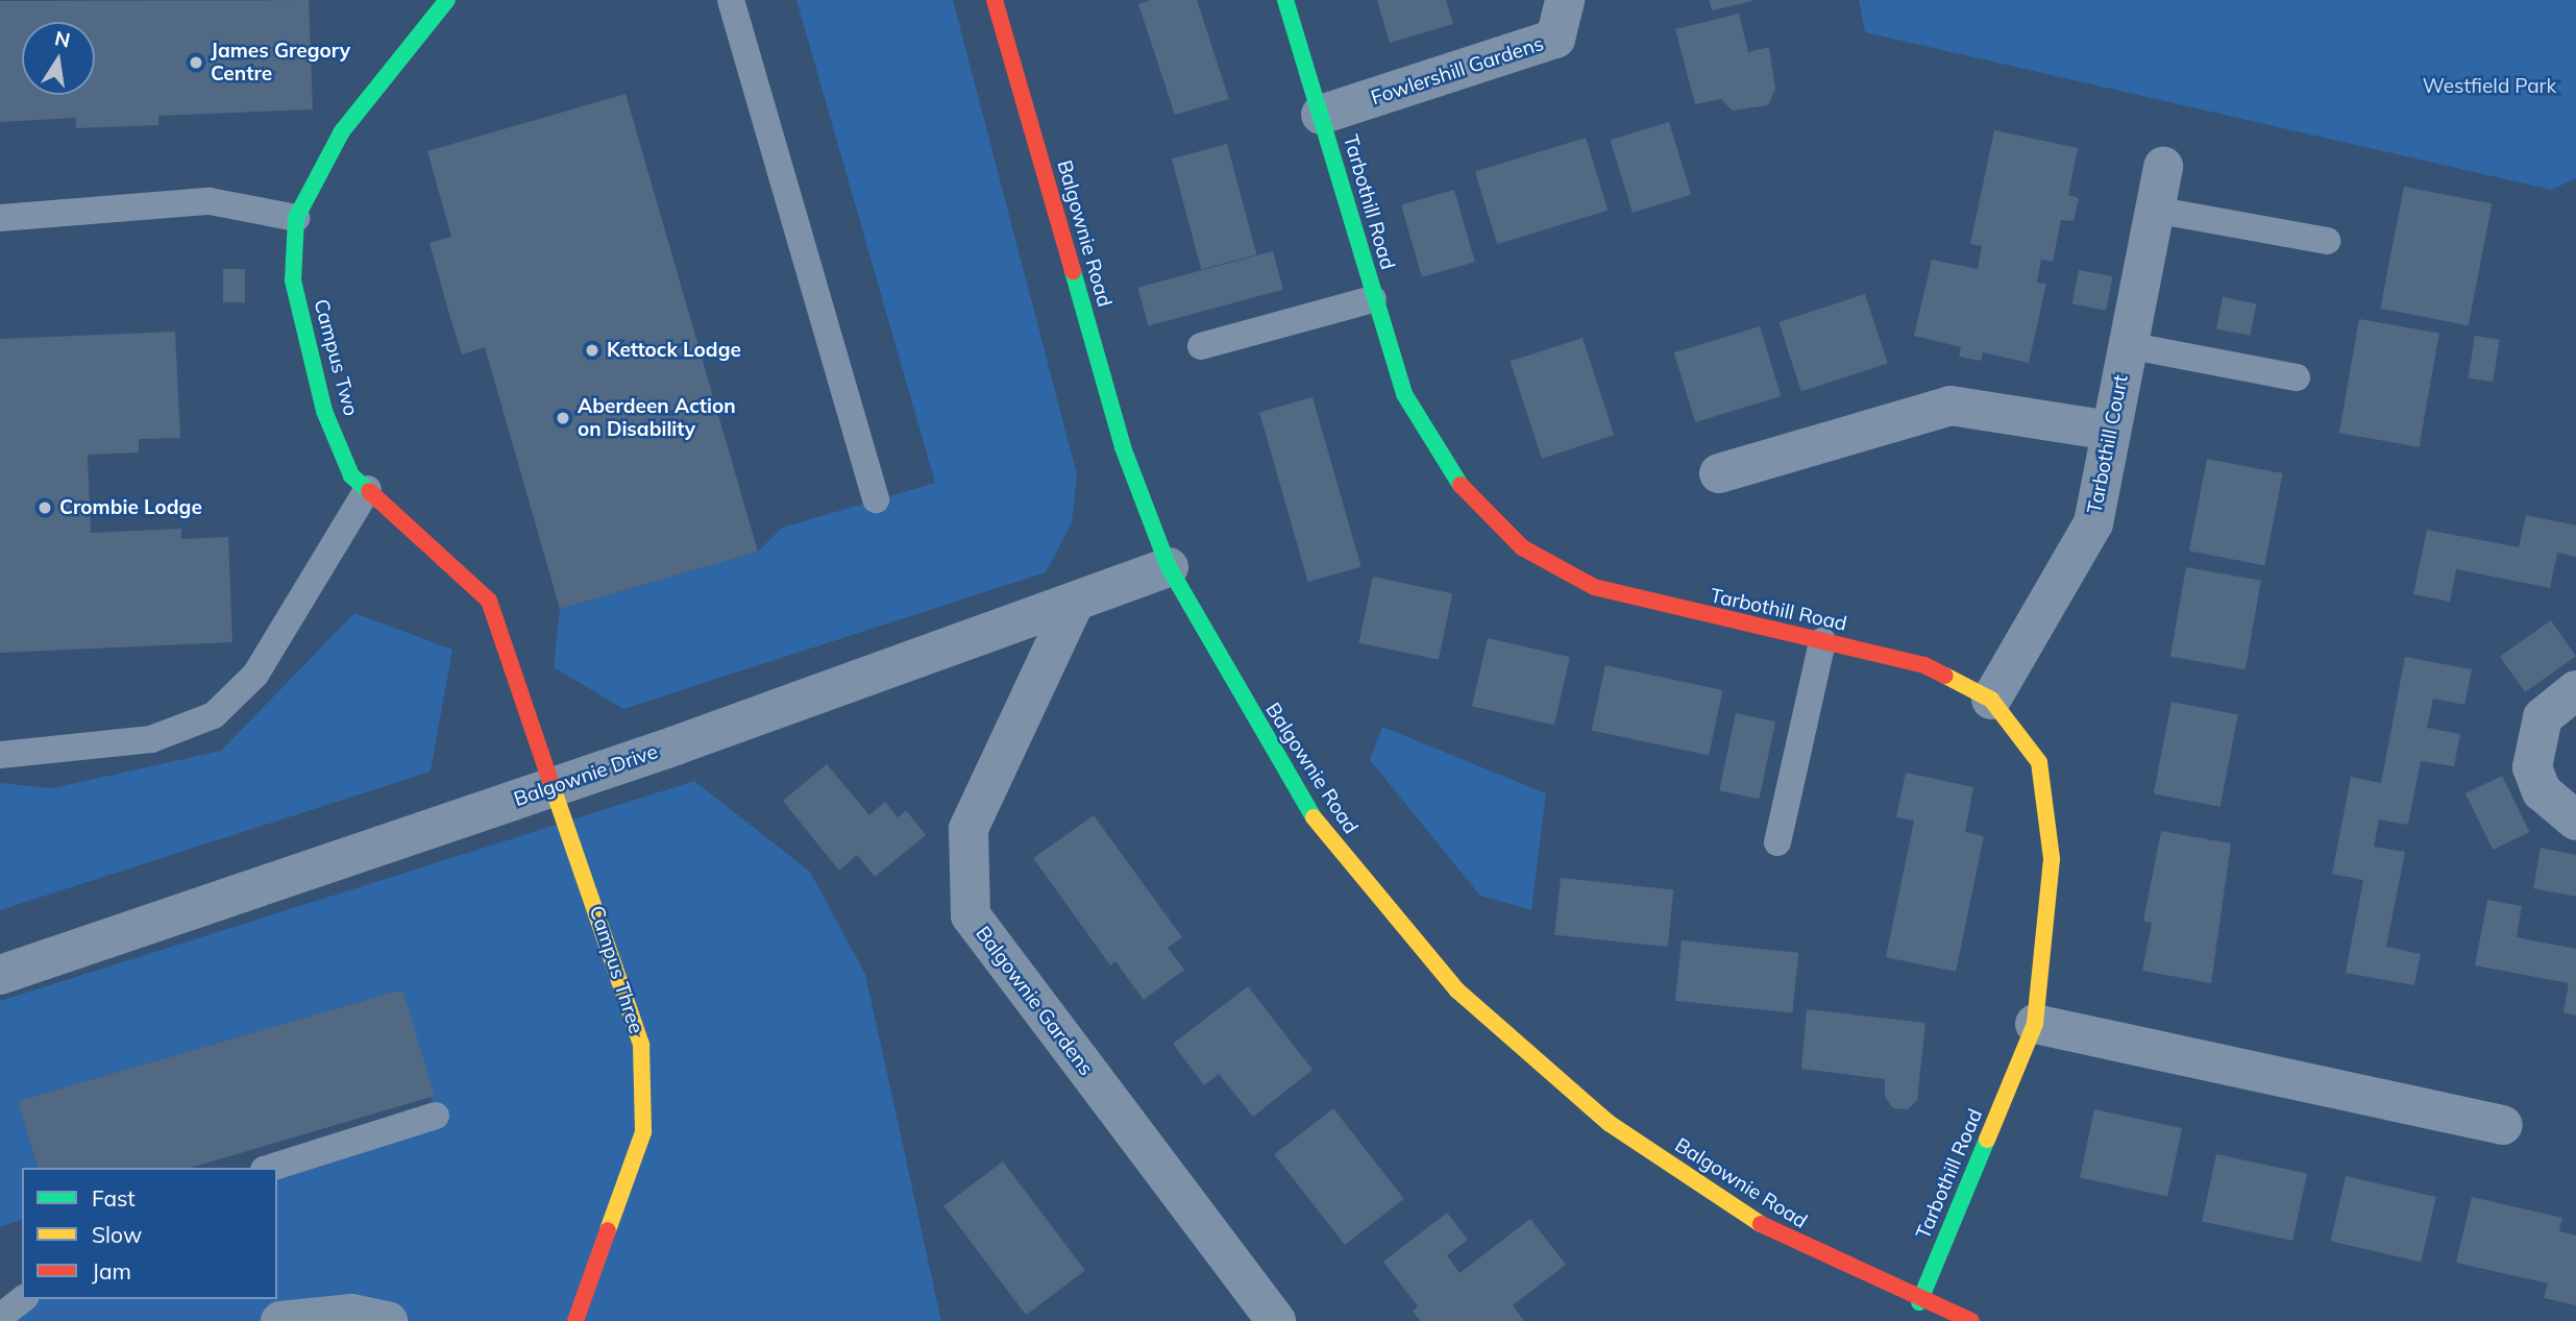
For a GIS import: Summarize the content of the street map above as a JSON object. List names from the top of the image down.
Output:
{
  "streets": {
    "street": [
      "Fowlershill Gardens",
      "Tarbothill Road",
      "Balgownie Road",
      "Campus Two",
      "Tarbothill Court",
      "Balgownie Drive",
      "Campus Three",
      "Balgownie Gardens"
    ]
  },
  "crossings": [
    ["Fowlershill Gardens", "Tarbothill Road"],
    ["Tarbothill Road", "Balgownie Road"],
    ["Tarbothill Road", "Tarbothill Court"],
    ["Balgownie Road", "Balgownie Drive"],
    ["Campus Two", "Balgownie Drive"],
    ["Campus Two", "Campus Three"],
    ["Balgownie Drive", "Campus Three"],
    ["Balgownie Drive", "Balgownie Gardens"]
  ],
  "parks": ["Westfield Park"],
  "places": [
    "James Gregory Centre",
    "Kettock Lodge",
    "Aberdeen Action on Disability",
    "Crombie Lodge"
  ],
  "legend": ["Fast", "Slow", "Jam"],
  "north": "top"
}
